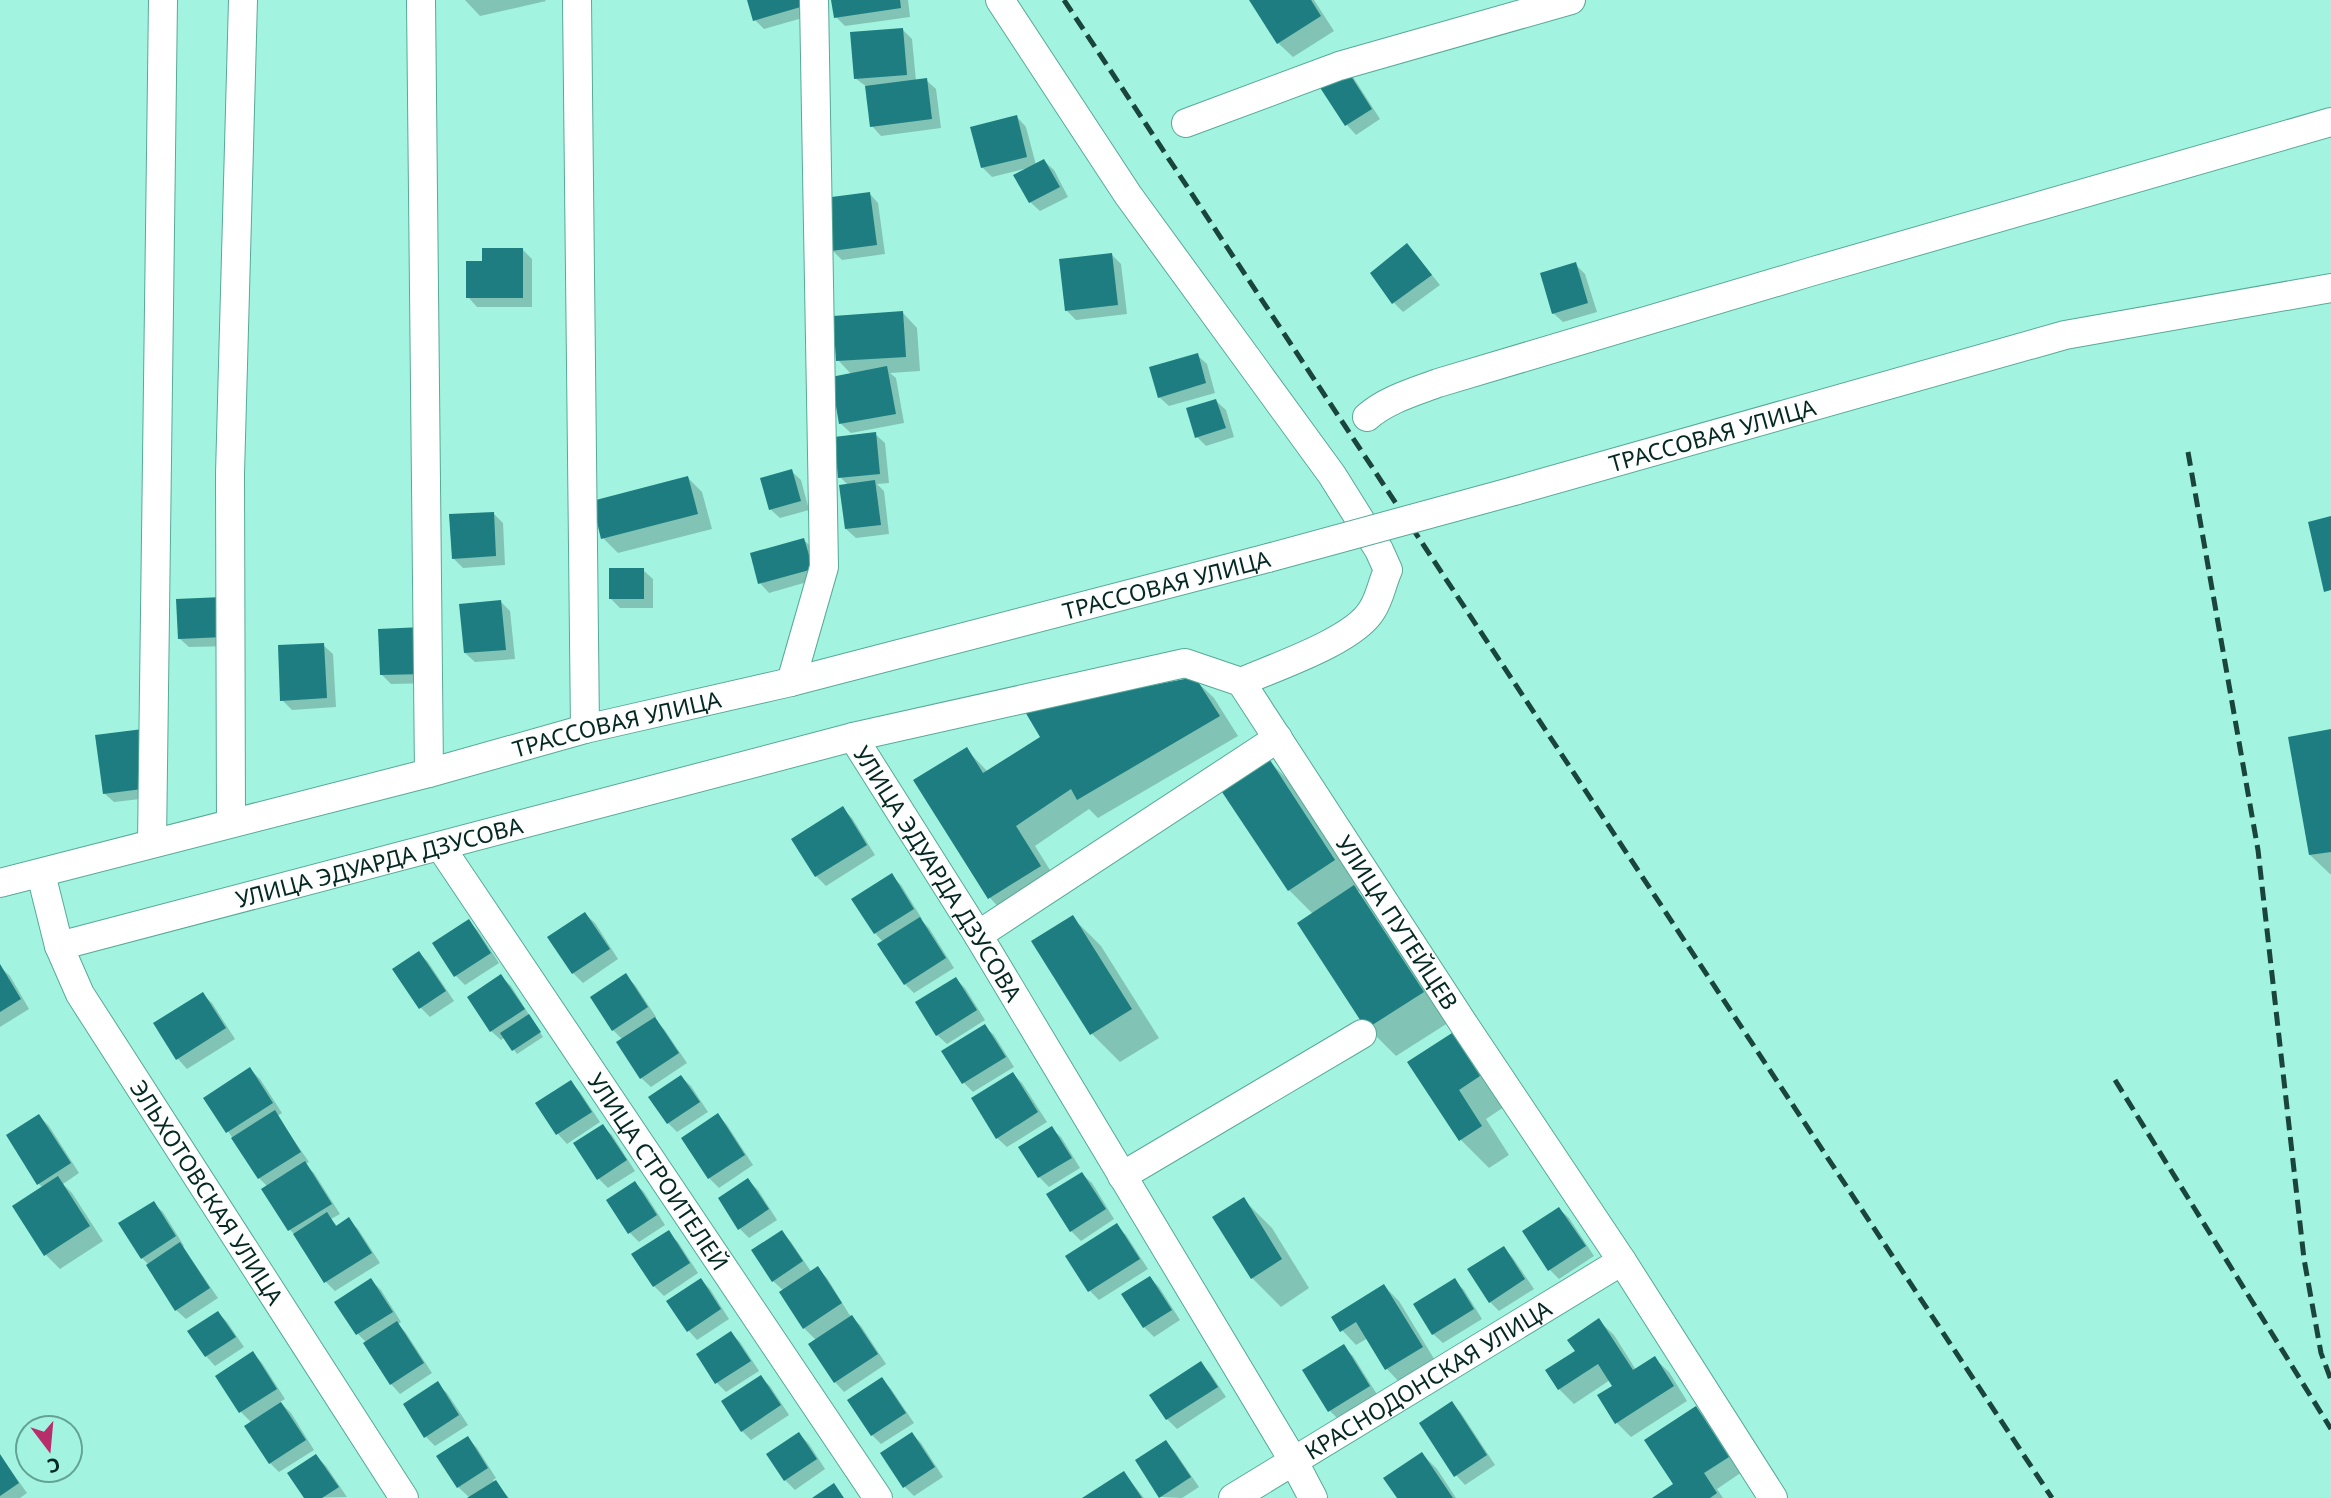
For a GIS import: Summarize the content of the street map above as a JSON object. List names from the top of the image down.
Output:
{
  "streets": {
    "street": [
      "ТРАССОВАЯ УЛИЦА",
      "УЛИЦА ЭДУАРДА ДЗУСОВА",
      "УЛИЦА ПУТЕЙЦЕВ",
      "УЛИЦА СТРОИТЕЛЕЙ",
      "ЭЛЬХОТОВСКАЯ УЛИЦА",
      "КРАСНОДОНСКАЯ УЛИЦА"
    ]
  },
  "crossings": [
    ["ТРАССОВАЯ УЛИЦА", "ЭЛЬХОТОВСКАЯ УЛИЦА"],
    ["УЛИЦА ЭДУАРДА ДЗУСОВА", "УЛИЦА СТРОИТЕЛЕЙ"],
    ["УЛИЦА ЭДУАРДА ДЗУСОВА", "ЭЛЬХОТОВСКАЯ УЛИЦА"],
    ["УЛИЦА ЭДУАРДА ДЗУСОВА", "КРАСНОДОНСКАЯ УЛИЦА"],
    ["УЛИЦА ПУТЕЙЦЕВ", "КРАСНОДОНСКАЯ УЛИЦА"]
  ],
  "north": "bottom"
}
